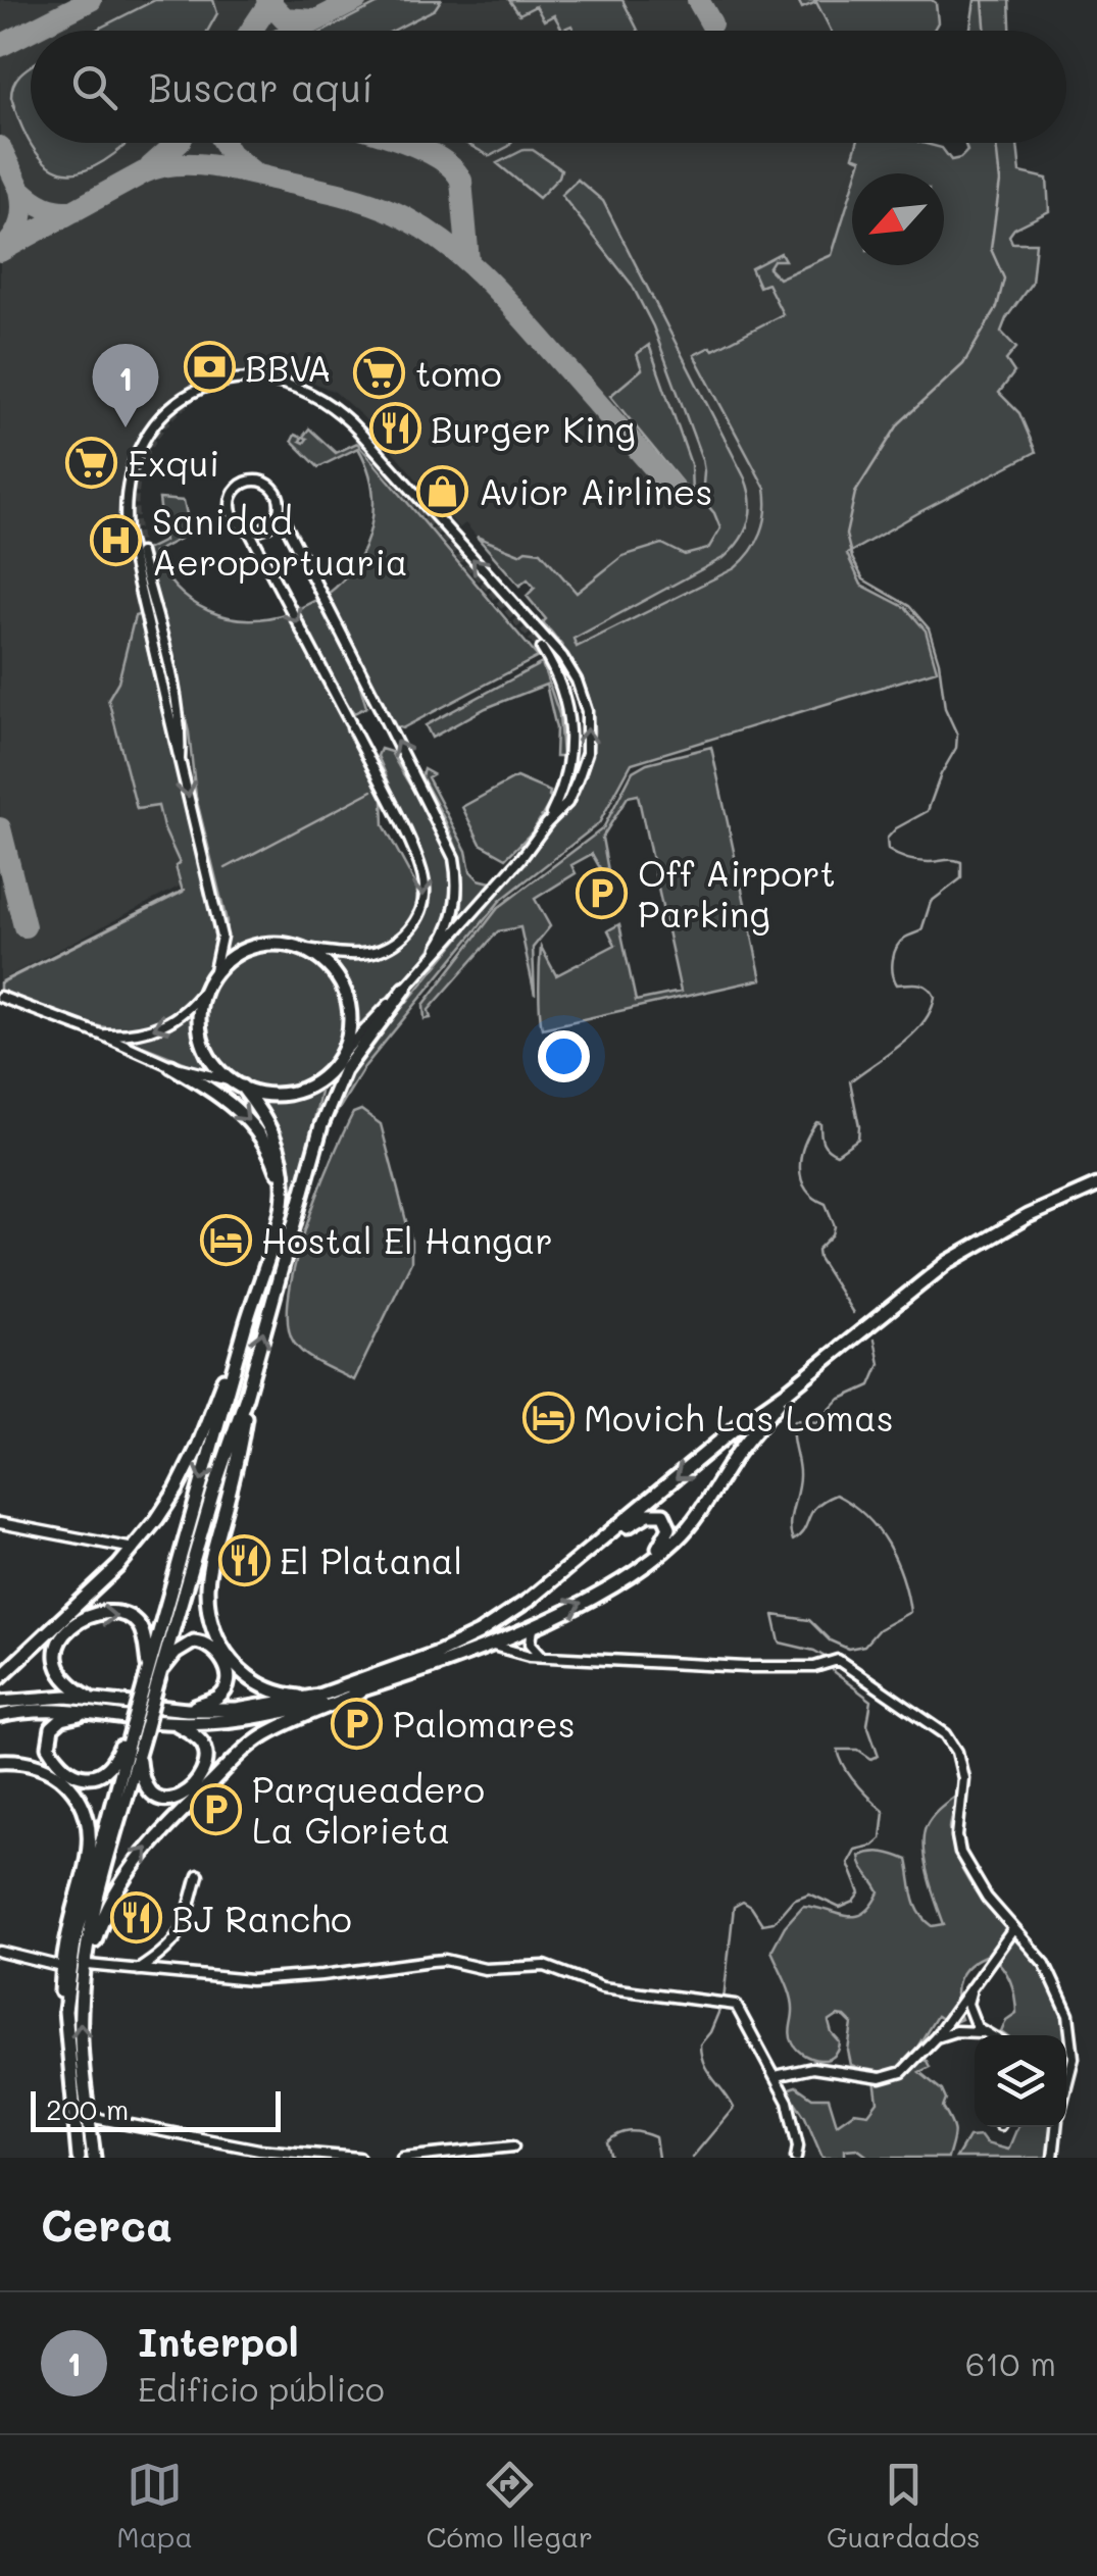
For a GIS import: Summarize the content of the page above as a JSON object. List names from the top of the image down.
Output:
{
  "places": {
    "bank": ["BBVA"],
    "supermarket": ["tomo", "Exqui"],
    "restaurant": ["Burger King", "El Platanal", "BJ Rancho"],
    "shop": ["Avior Airlines"],
    "hospital": ["Sanidad Aeroportuaria"],
    "parking": ["Off Airport Parking", "Palomares", "Parqueadero La Glorieta"],
    "hotel": ["Hostal El Hangar", "Movich Las Lomas"]
  },
  "scale_bar": "200 m",
  "north": "bottom left",
  "page": {
    "search": "Buscar aquí",
    "pins": "1",
    "scale": "200 m",
    "heading": "Cerca",
    "list": [
      {
        "mark": "1",
        "name": "Interpol",
        "note": "Edificio público",
        "value": "610 m"
      }
    ],
    "nav": ["Mapa", "Cómo llegar", "Guardados"]
  }
}
